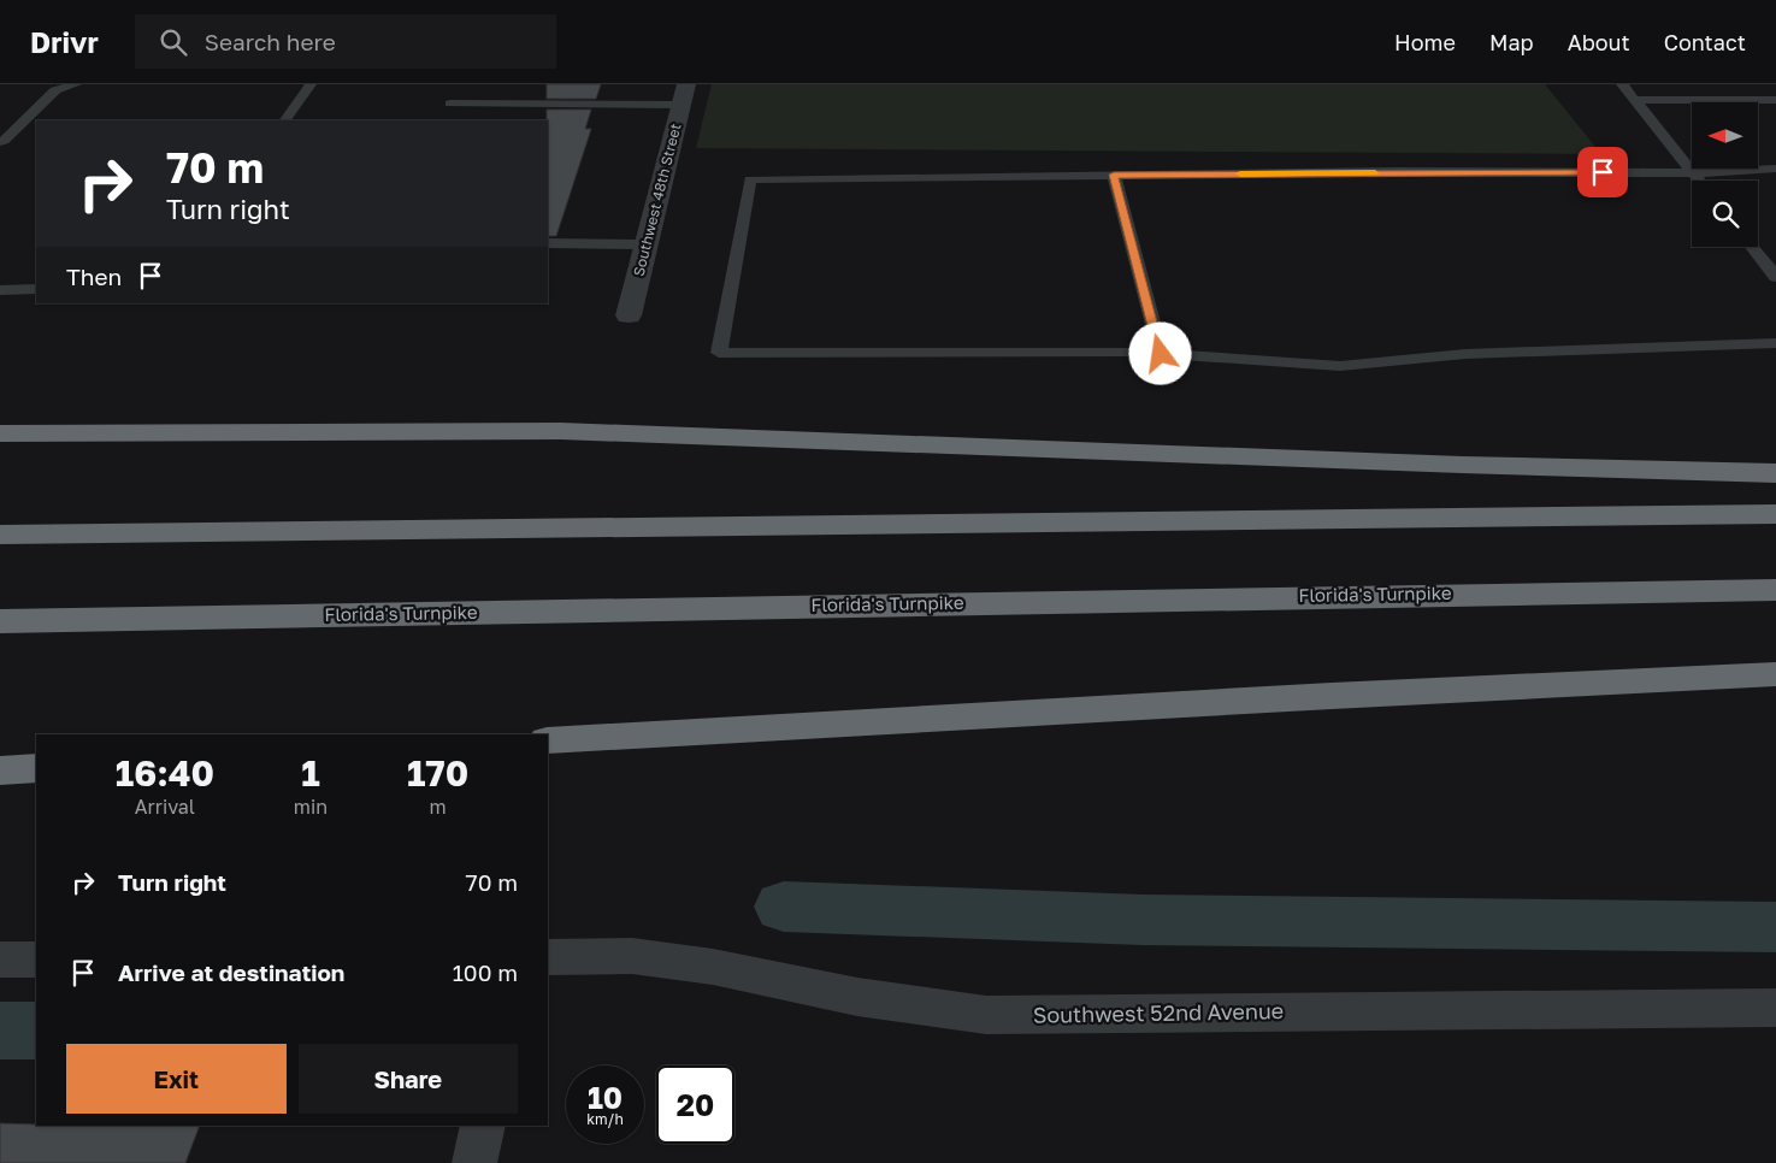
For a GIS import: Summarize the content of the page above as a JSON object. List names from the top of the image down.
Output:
{
  "streets": {
    "highway": ["Florida's Turnpike"],
    "street": ["Southwest 48th Street", "Southwest 52nd Avenue"]
  },
  "north": "left",
  "page": {
    "header": "Drivr",
    "search": "Search here",
    "nav": [
      "Home",
      "Map",
      "About",
      "Contact"
    ],
    "turn": ["70 m", "Turn right"],
    "then": "Then",
    "eta": [
      "16:40",
      "Arrival",
      "1",
      "min",
      "170",
      "m"
    ],
    "list": [
      {
        "name": "Turn right",
        "value": "70 m"
      },
      {
        "name": "Arrive at destination",
        "value": "100 m"
      }
    ],
    "buttons": ["Exit", "Share"],
    "speed": "10 km/h",
    "limit": "20"
  }
}
